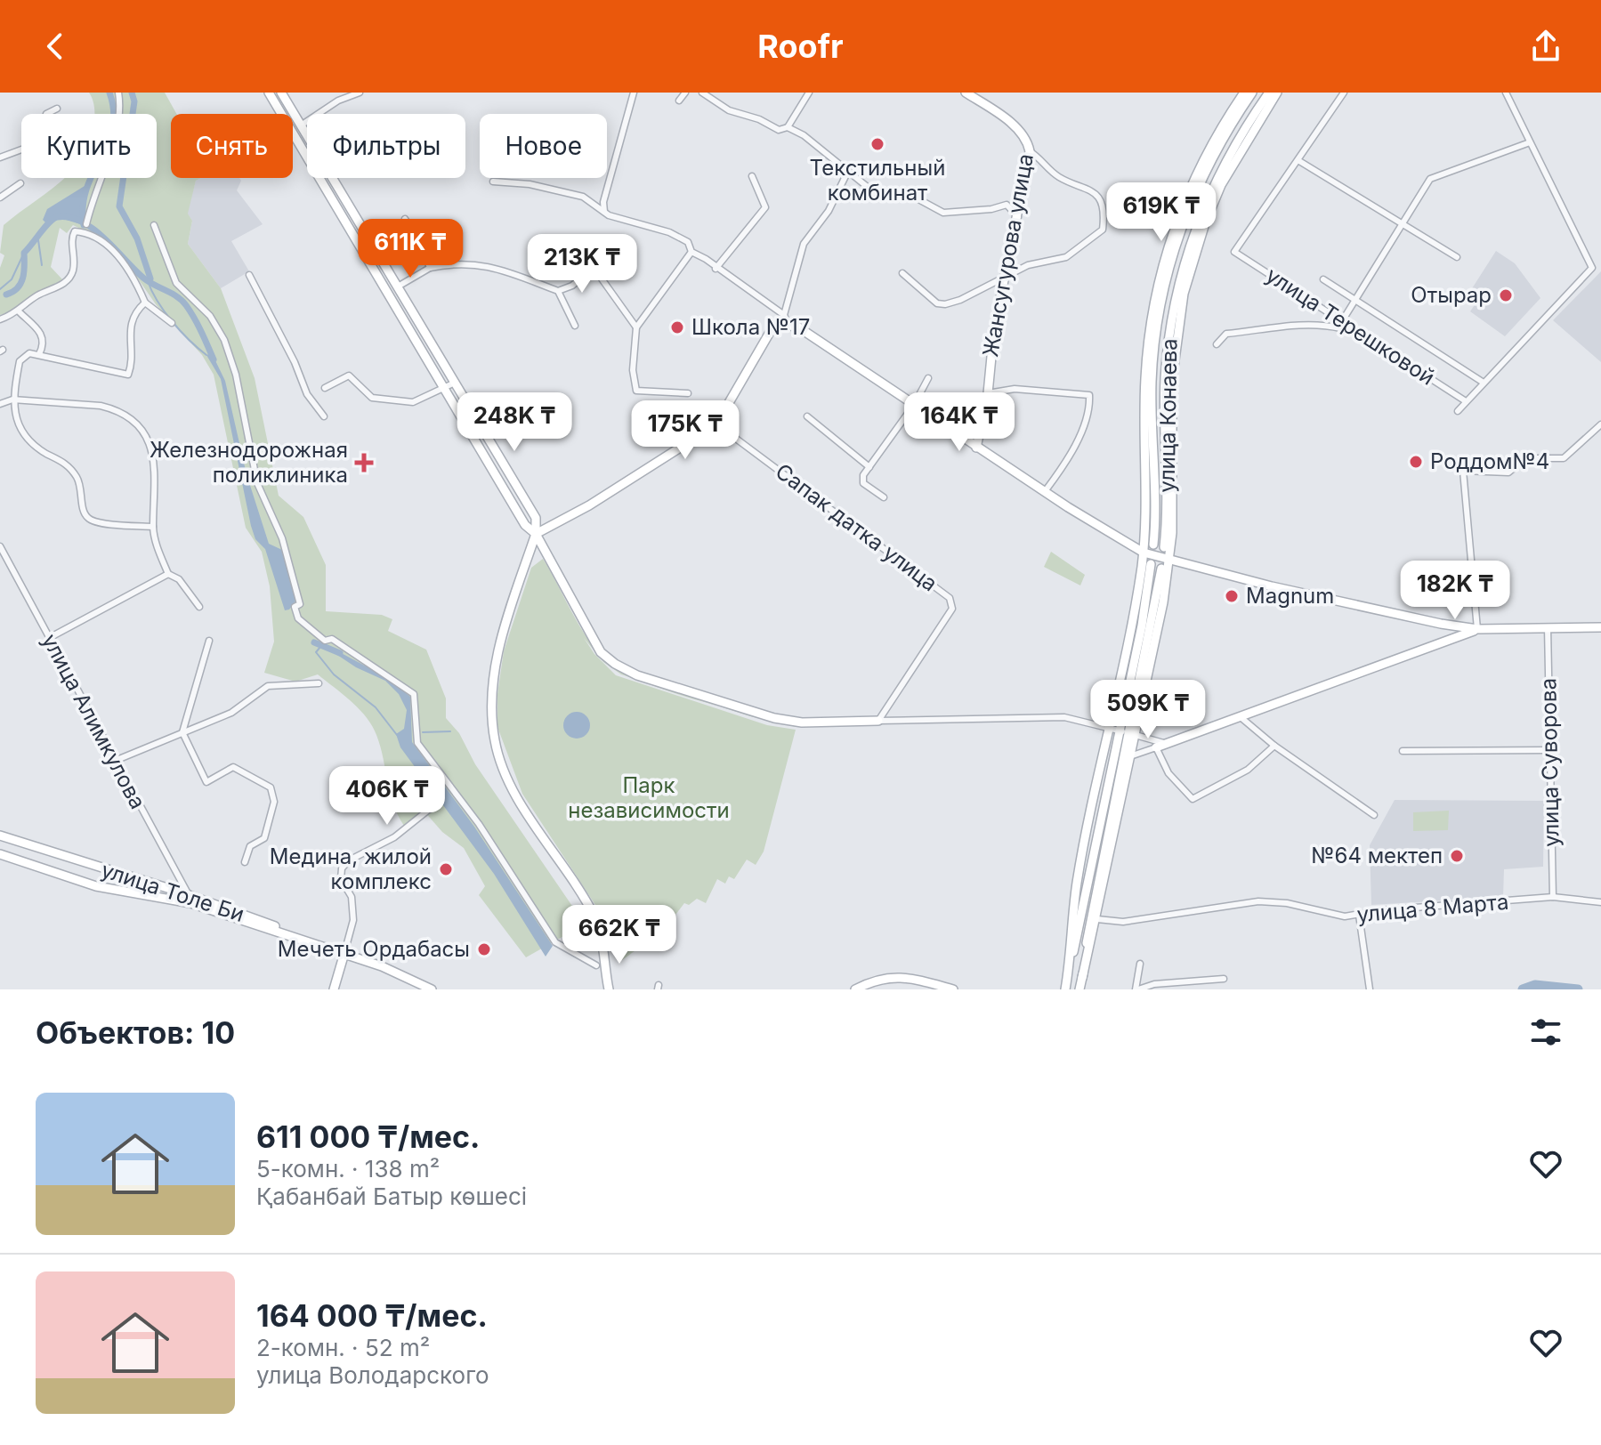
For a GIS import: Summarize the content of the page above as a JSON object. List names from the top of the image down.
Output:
{
  "streets": {
    "main road": ["Жансугурова улица", "улица Конаева", "улица Толе Би"],
    "street": [
      "улица Терешковой",
      "Сапак датка улица",
      "улица Алимкулова",
      "улица Суворова",
      "улица 8 Марта"
    ]
  },
  "crossings": [
    ["улица Алимкулова", "улица Толе Би"],
    ["улица Суворова", "улица 8 Марта"]
  ],
  "parks": ["Парк независимости"],
  "places": {
    "other": [
      "Текстильный комбинат",
      "Отырар",
      "Школа №17",
      "Роддом№4",
      "Magnum",
      "№64 мектеп",
      "Медина, жилой комплекс",
      "Мечеть Ордабасы"
    ],
    "health": ["Железнодорожная поликлиника"]
  },
  "page": {
    "header": "Roofr",
    "chip": [
      "Купить",
      "Снять",
      "Фильтры",
      "Новое"
    ],
    "price": [
      "619K ₸",
      "611K ₸",
      "213K ₸",
      "248K ₸",
      "164K ₸",
      "175K ₸",
      "182K ₸",
      "509K ₸",
      "406K ₸",
      "662K ₸"
    ],
    "heading": "Объектов: 10",
    "list": [
      {
        "name": "611 000 ₸/мес.",
        "note": "5-комн. · 138 m² · Қабанбай Батыр көшесі"
      },
      {
        "name": "164 000 ₸/мес.",
        "note": "2-комн. · 52 m² · улица Володарского"
      }
    ]
  }
}
